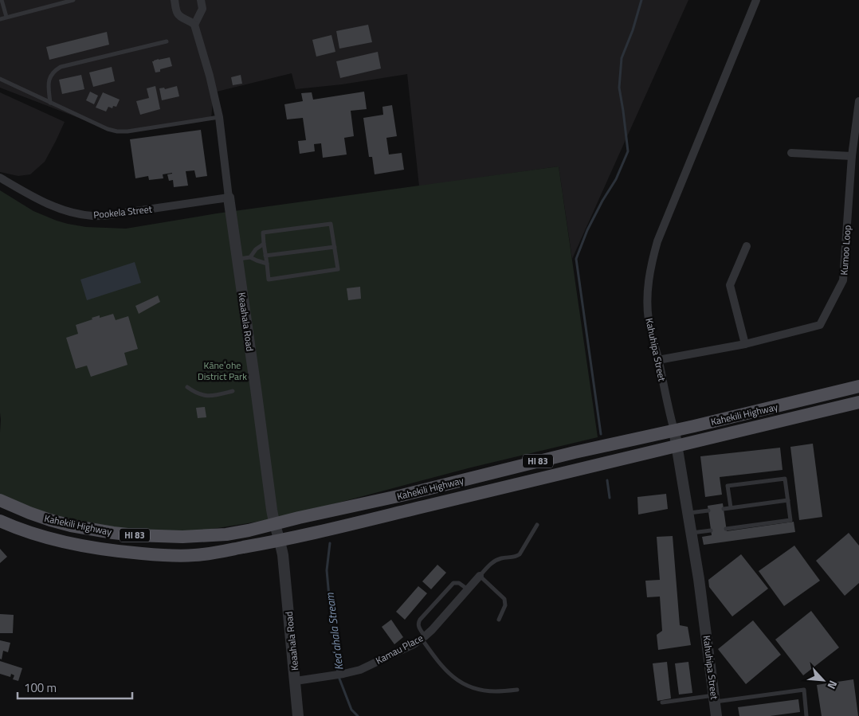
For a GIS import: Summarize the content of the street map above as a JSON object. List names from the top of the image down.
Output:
{
  "streets": {
    "main road": ["Kahekili Highway", "HI 83"],
    "street": [
      "Pookela Street",
      "Kumoo Loop",
      "Keaahala Road",
      "Kahuhipa Street",
      "Kamau Place"
    ]
  },
  "crossings": [
    ["Pookela Street", "Keaahala Road"],
    ["Kumoo Loop", "Kahuhipa Street"],
    ["Keaahala Road", "Kahekili Highway"],
    ["Keaahala Road", "Kamau Place"],
    ["Kahuhipa Street", "Kahekili Highway"]
  ],
  "water": ["Keaʻahala Stream"],
  "parks": ["Kāneʻohe District Park"],
  "scale_bar": "100 m",
  "north": "bottom right"
}
